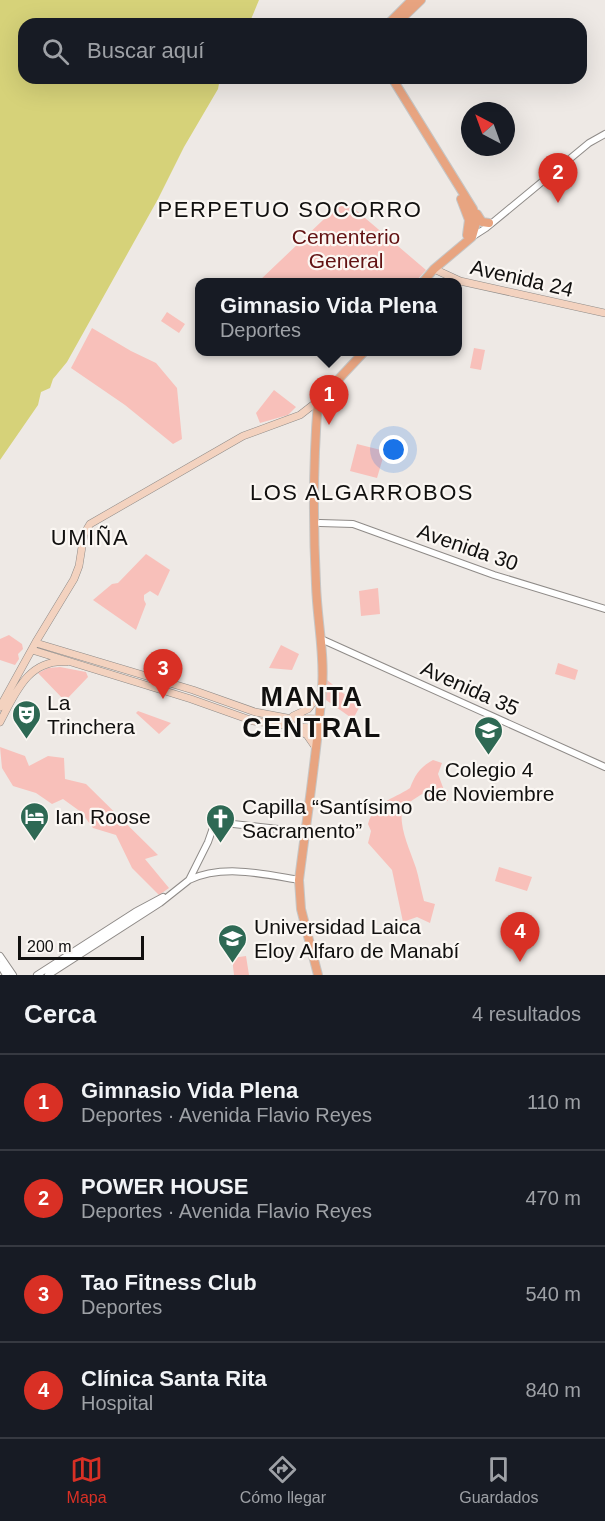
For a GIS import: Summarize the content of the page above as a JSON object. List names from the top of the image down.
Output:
{
  "streets": {
    "main road": ["Avenida 24"],
    "street": ["Avenida 30", "Avenida 35"]
  },
  "districts": [
    "PERPETUO SOCORRO",
    "LOS ALGARROBOS",
    "UMIÑA",
    "MANTA CENTRAL"
  ],
  "parks": ["Cementerio General"],
  "places": {
    "theatre": ["La Trinchera"],
    "school or university": ["Colegio 4 de Noviembre", "Universidad Laica Eloy Alfaro de Manabí"],
    "hotel": ["Ian Roose"],
    "church": ["Capilla “Santísimo Sacramento”"]
  },
  "scale_bar": "200 m",
  "north": "top left",
  "page": {
    "search": "Buscar aquí",
    "pins": [
      "2",
      "1",
      "3",
      "4"
    ],
    "popup": ["Gimnasio Vida Plena", "Deportes"],
    "scale": "200 m",
    "heading": ["Cerca", "4 resultados"],
    "list": [
      {
        "mark": "1",
        "name": "Gimnasio Vida Plena",
        "note": "Deportes · Avenida Flavio Reyes",
        "value": "110 m"
      },
      {
        "mark": "2",
        "name": "POWER HOUSE",
        "note": "Deportes · Avenida Flavio Reyes",
        "value": "470 m"
      },
      {
        "mark": "3",
        "name": "Tao Fitness Club",
        "note": "Deportes",
        "value": "540 m"
      },
      {
        "mark": "4",
        "name": "Clínica Santa Rita",
        "note": "Hospital",
        "value": "840 m"
      }
    ],
    "nav": ["Mapa", "Cómo llegar", "Guardados"]
  }
}
